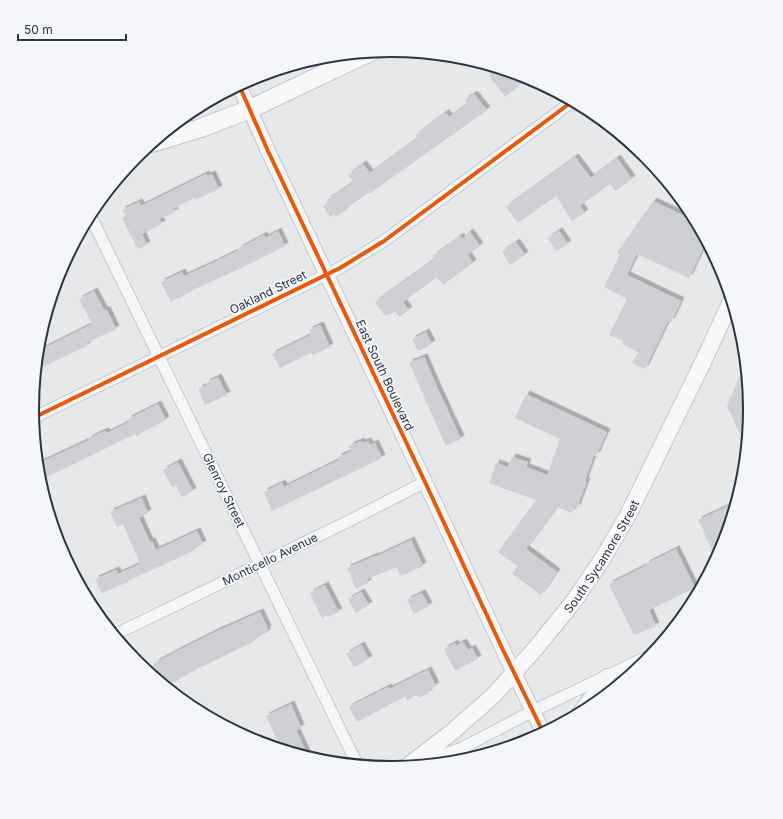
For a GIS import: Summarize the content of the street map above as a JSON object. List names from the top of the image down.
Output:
{
  "streets": {
    "main road": ["South Sycamore Street"],
    "street": [
      "Oakland Street",
      "East South Boulevard",
      "Glenroy Street",
      "Monticello Avenue"
    ]
  },
  "crossings": [
    ["Oakland Street", "East South Boulevard"],
    ["Oakland Street", "Glenroy Street"],
    ["East South Boulevard", "South Sycamore Street"],
    ["East South Boulevard", "Monticello Avenue"],
    ["Glenroy Street", "Monticello Avenue"]
  ],
  "scale_bar": "50 m"
}
